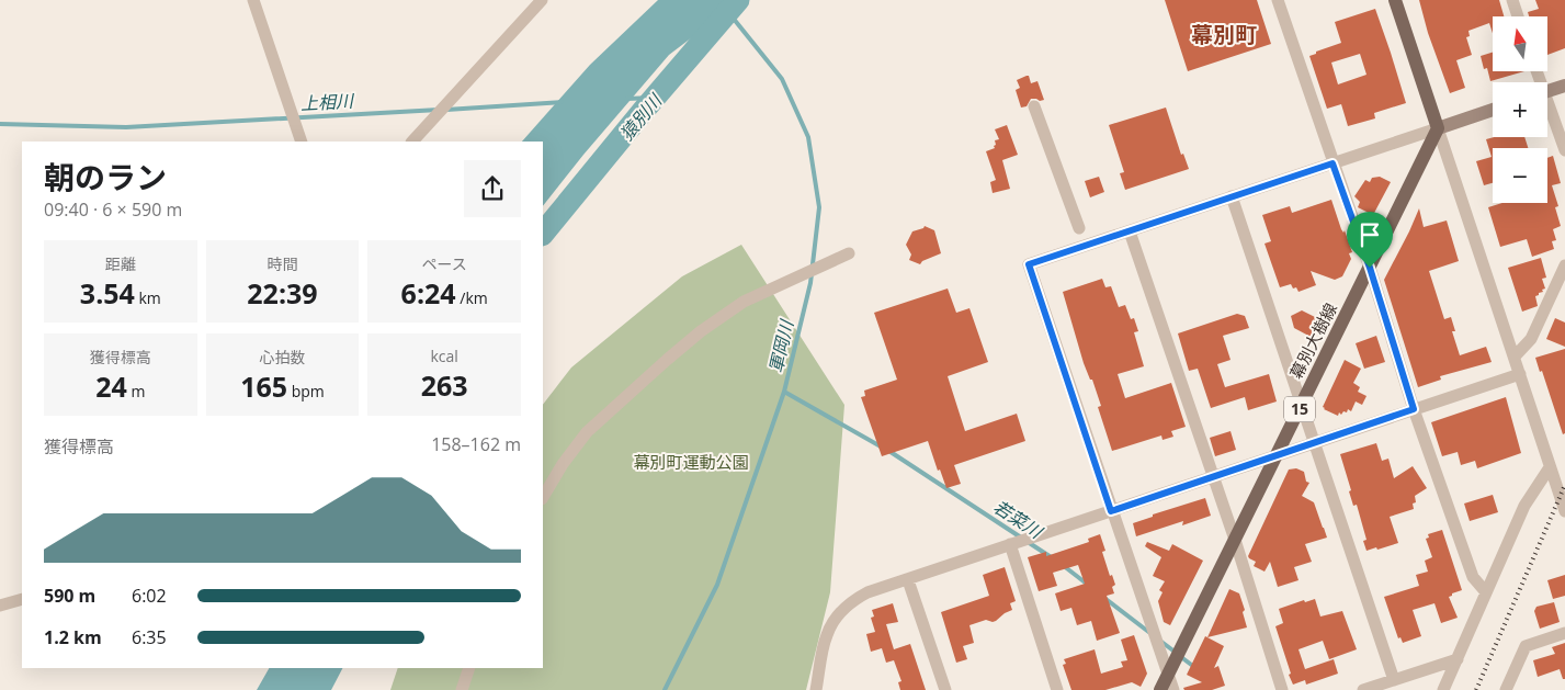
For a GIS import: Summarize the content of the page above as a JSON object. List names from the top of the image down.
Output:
{
  "streets": {
    "main road": ["幕別大樹線", "15"]
  },
  "districts": ["幕別町"],
  "water": [
    "上相川",
    "猿別川",
    "軍岡川",
    "若菜川"
  ],
  "parks": ["幕別町運動公園"],
  "north": "top",
  "page": {
    "map_buttons": ["+", "−"],
    "heading": ["朝のラン", "09:40 · 6 × 590 m"],
    "stats": [
      ["距離", "3.54 km"],
      ["時間", "22:39"],
      ["ペース", "6:24 /km"],
      ["獲得標高", "24 m"],
      ["心拍数", "165 bpm"],
      ["kcal", "263"]
    ],
    "chart": ["獲得標高", "158–162 m"],
    "list": [
      {
        "name": "590 m",
        "note": "6:02"
      },
      {
        "name": "1.2 km",
        "note": "6:35"
      }
    ]
  }
}
